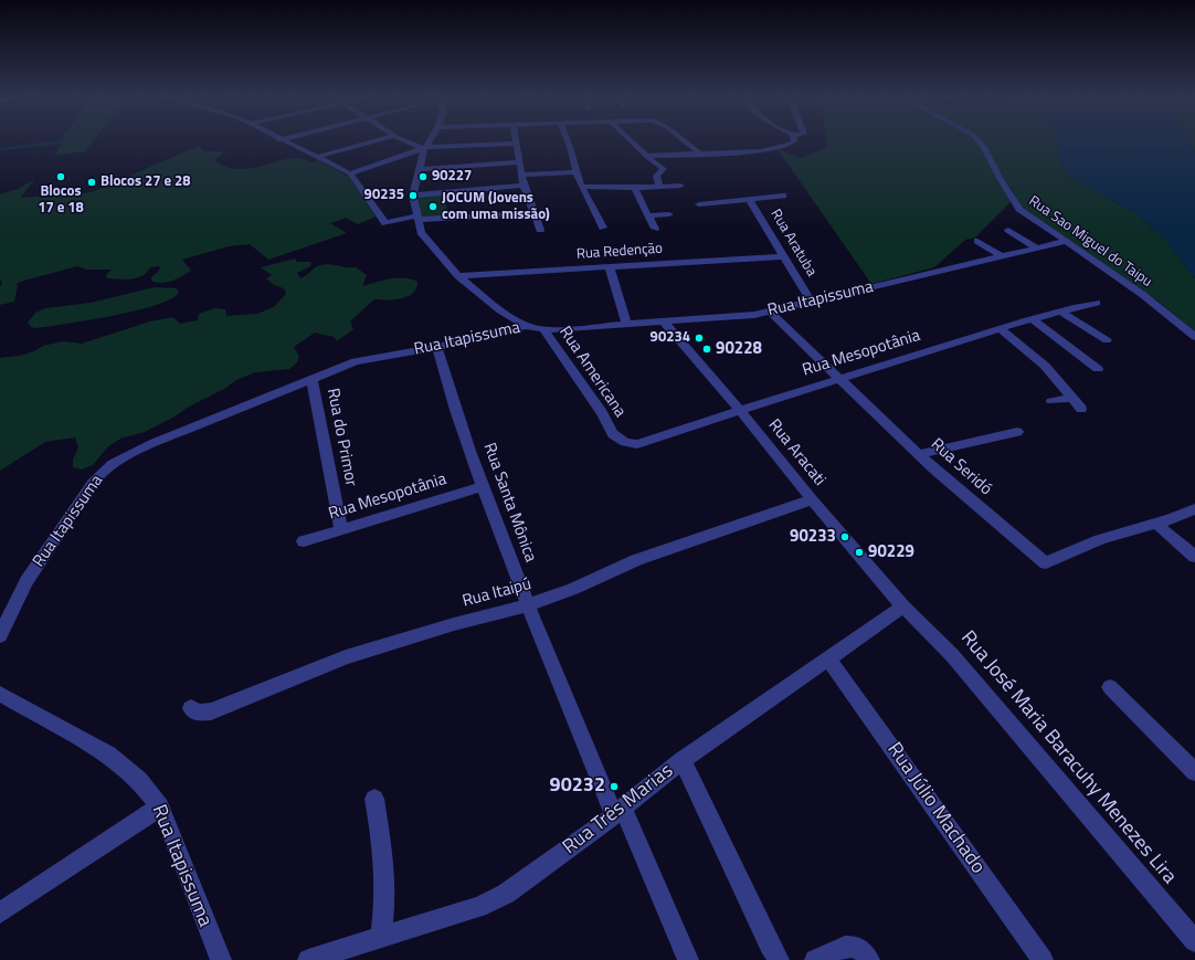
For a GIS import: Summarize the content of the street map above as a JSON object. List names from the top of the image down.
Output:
{
  "streets": {
    "street": [
      "Rua Sao Miguel do Taipu",
      "Rua Aratuba",
      "Rua Redenção",
      "Rua Itapissuma",
      "Rua Mesopotânia",
      "Rua Americana",
      "Rua do Primor",
      "Rua Aracati",
      "Rua Seridó",
      "Rua Santa Mônica",
      "Rua Itaipú",
      "Rua José Maria Baracuhy Menezes Lira",
      "Rua Júlio Machado",
      "Rua Três Marias"
    ]
  },
  "crossings": [
    ["Rua Sao Miguel do Taipu", "Rua Itapissuma"],
    ["Rua Aratuba", "Rua Redenção"],
    ["Rua Aratuba", "Rua Itapissuma"],
    ["Rua Itapissuma", "Rua Americana"],
    ["Rua Itapissuma", "Rua do Primor"],
    ["Rua Itapissuma", "Rua Aracati"],
    ["Rua Itapissuma", "Rua Seridó"],
    ["Rua Itapissuma", "Rua Santa Mônica"],
    ["Rua Mesopotânia", "Rua Americana"],
    ["Rua Mesopotânia", "Rua do Primor"],
    ["Rua Mesopotânia", "Rua Aracati"],
    ["Rua Mesopotânia", "Rua Seridó"],
    ["Rua Mesopotânia", "Rua Santa Mônica"],
    ["Rua Aracati", "Rua Itaipú"],
    ["Rua Aracati", "Rua José Maria Baracuhy Menezes Lira"],
    ["Rua Aracati", "Rua Três Marias"],
    ["Rua Santa Mônica", "Rua Itaipú"],
    ["Rua Santa Mônica", "Rua Três Marias"],
    ["Rua José Maria Baracuhy Menezes Lira", "Rua Três Marias"],
    ["Rua Júlio Machado", "Rua Três Marias"]
  ],
  "places": [
    "Blocos 17 e 18",
    "90227",
    "Blocos 27 e 28",
    "90235",
    "JOCUM (Jovens com uma missão)",
    "90234",
    "90228",
    "90233",
    "90229",
    "90232"
  ]
}
